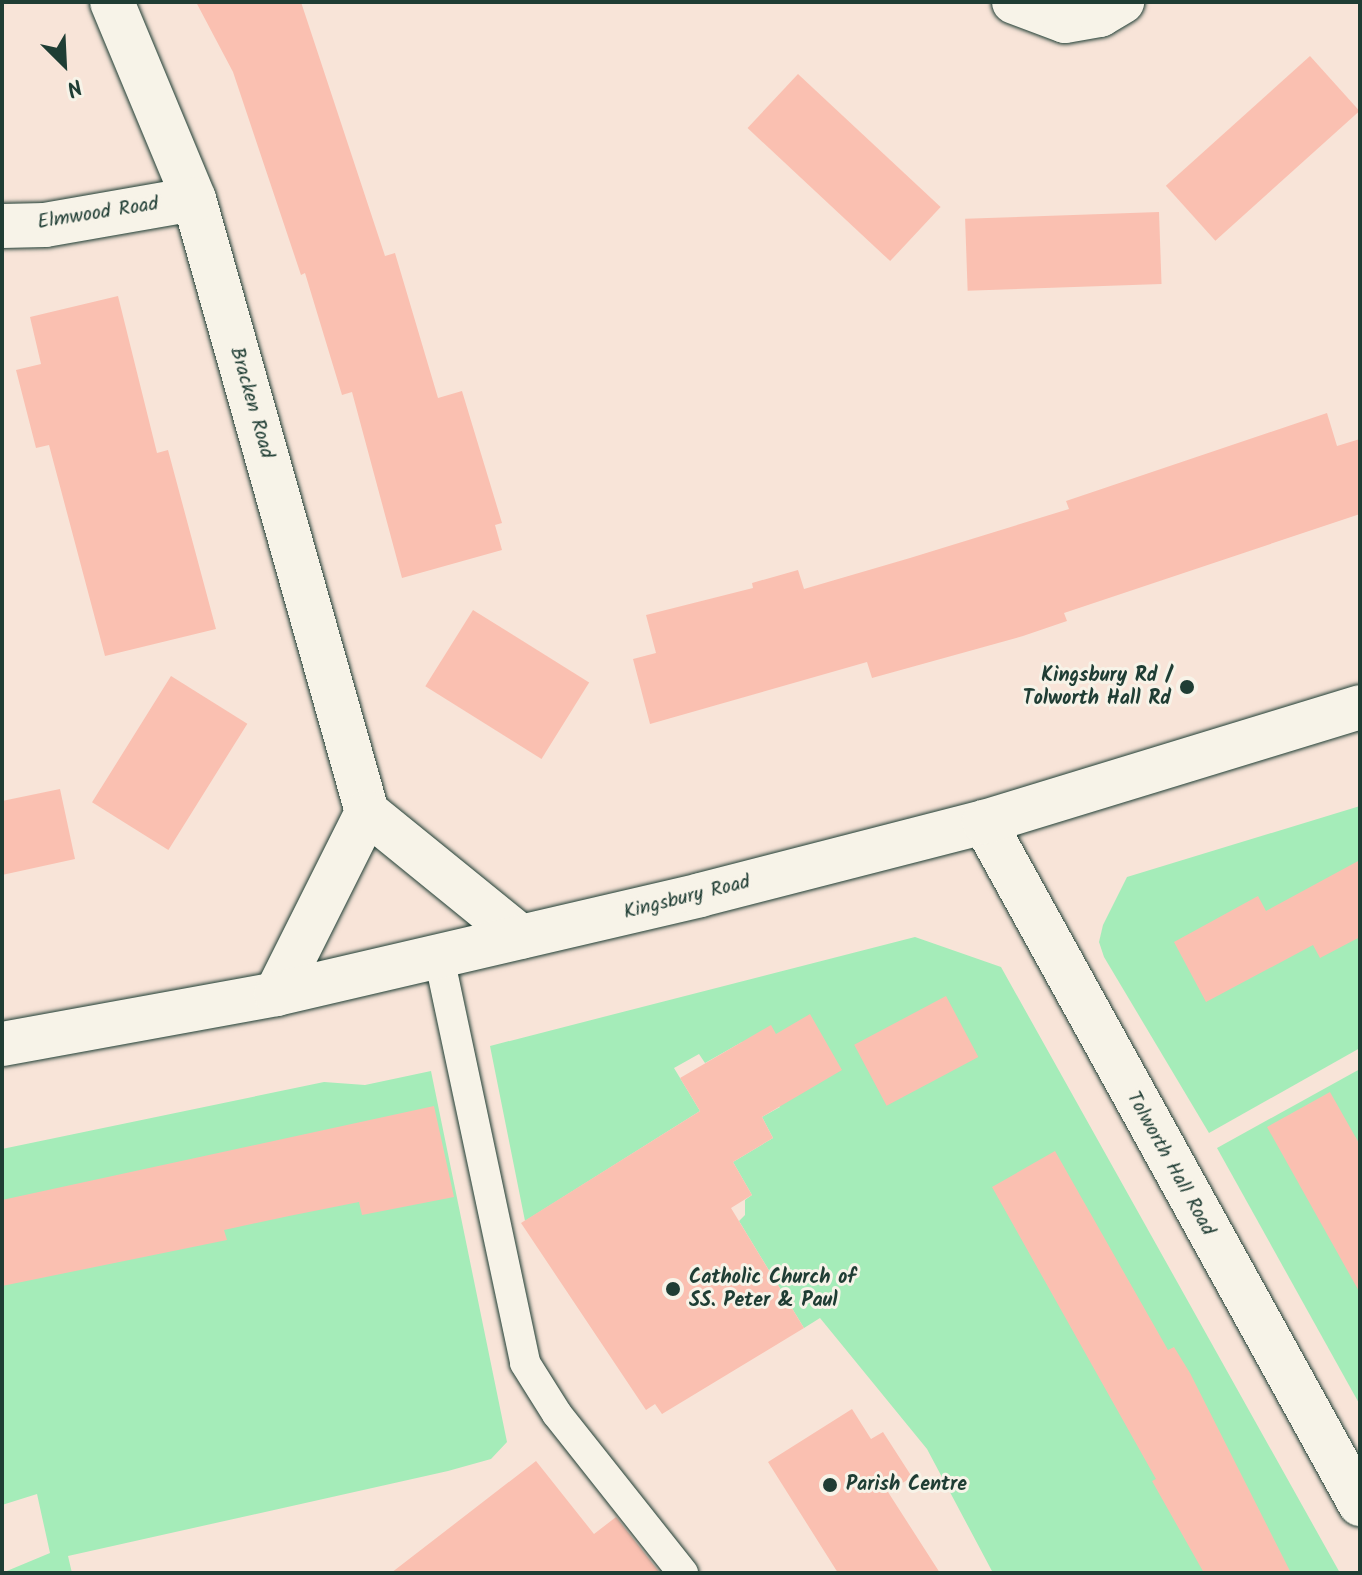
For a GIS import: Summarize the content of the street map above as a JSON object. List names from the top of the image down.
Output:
{
  "streets": {
    "street": [
      "Elmwood Road",
      "Bracken Road",
      "Kingsbury Road",
      "Tolworth Hall Road"
    ]
  },
  "crossings": [
    ["Elmwood Road", "Bracken Road"],
    ["Kingsbury Road", "Tolworth Hall Road"]
  ],
  "places": ["Kingsbury Rd / Tolworth Hall Rd", "Catholic Church of SS. Peter & Paul", "Parish Centre"],
  "north": "bottom right"
}
